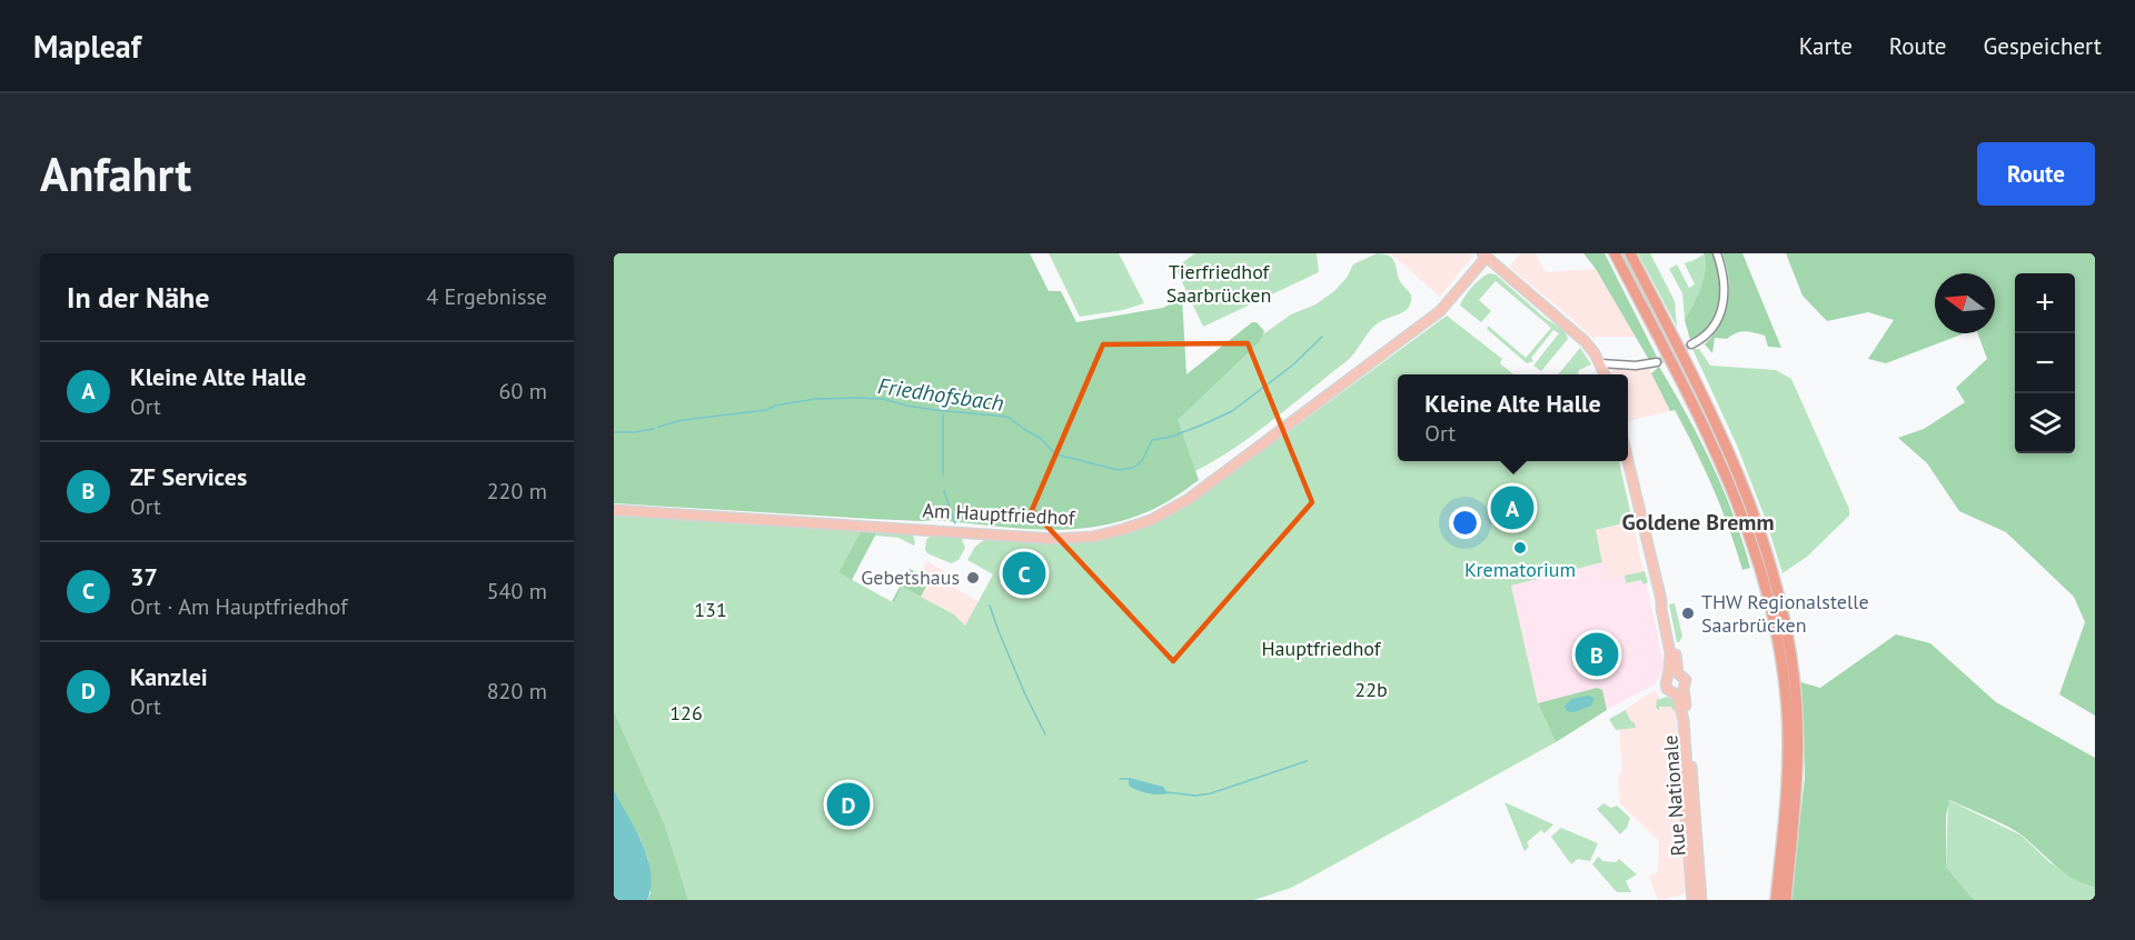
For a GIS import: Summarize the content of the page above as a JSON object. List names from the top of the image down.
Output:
{
  "streets": {
    "main road": ["Am Hauptfriedhof", "Rue Nationale"]
  },
  "districts": ["Goldene Bremm"],
  "water": ["Friedhofsbach"],
  "parks": [
    "Tierfriedhof Saarbrücken",
    "131",
    "Hauptfriedhof",
    "22b",
    "126"
  ],
  "places": ["Krematorium", "Gebetshaus", "THW Regionalstelle Saarbrücken"],
  "north": "left",
  "page": {
    "header": "Mapleaf",
    "nav": ["Karte", "Route", "Gespeichert"],
    "buttons": "Route",
    "title": "Anfahrt",
    "heading": ["In der Nähe", "4 Ergebnisse"],
    "map_buttons": ["+", "−"],
    "list": [
      {
        "mark": "A",
        "name": "Kleine Alte Halle",
        "note": "Ort",
        "value": "60 m"
      },
      {
        "mark": "B",
        "name": "ZF Services",
        "note": "Ort",
        "value": "220 m"
      },
      {
        "mark": "C",
        "name": "37",
        "note": "Ort · Am Hauptfriedhof",
        "value": "540 m"
      },
      {
        "mark": "D",
        "name": "Kanzlei",
        "note": "Ort",
        "value": "820 m"
      }
    ],
    "popup": ["Kleine Alte Halle", "Ort"],
    "pins": [
      "A",
      "C",
      "B",
      "D"
    ]
  }
}
